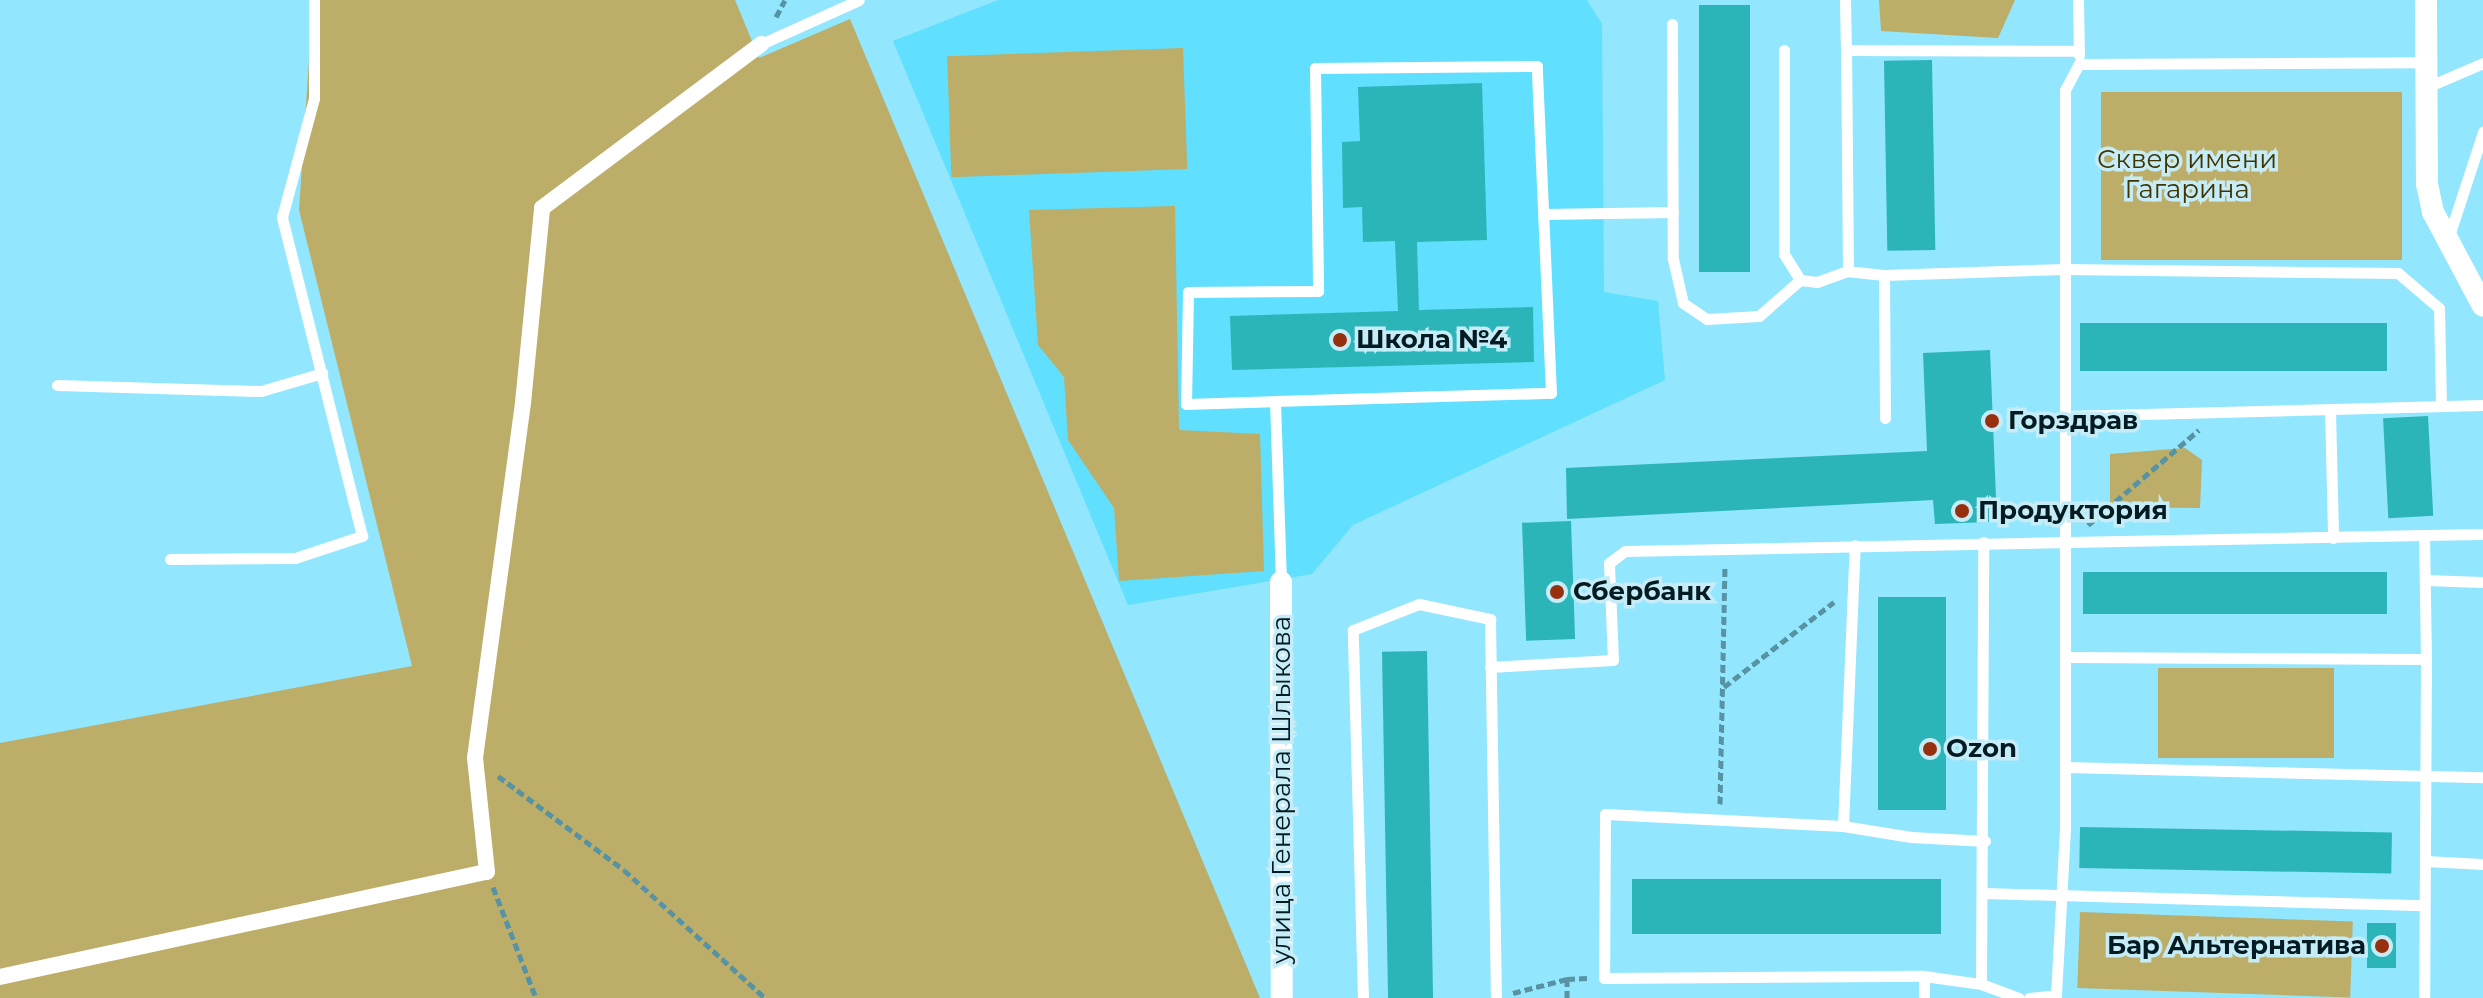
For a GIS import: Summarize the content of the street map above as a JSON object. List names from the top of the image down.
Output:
{
  "streets": {
    "street": ["улица Генерала Шлыкова"]
  },
  "parks": ["Сквер имени Гагарина"],
  "places": [
    "Школа №4",
    "Горздрав",
    "Продуктория",
    "Сбербанк",
    "Ozon",
    "Бар Альтернатива"
  ]
}
